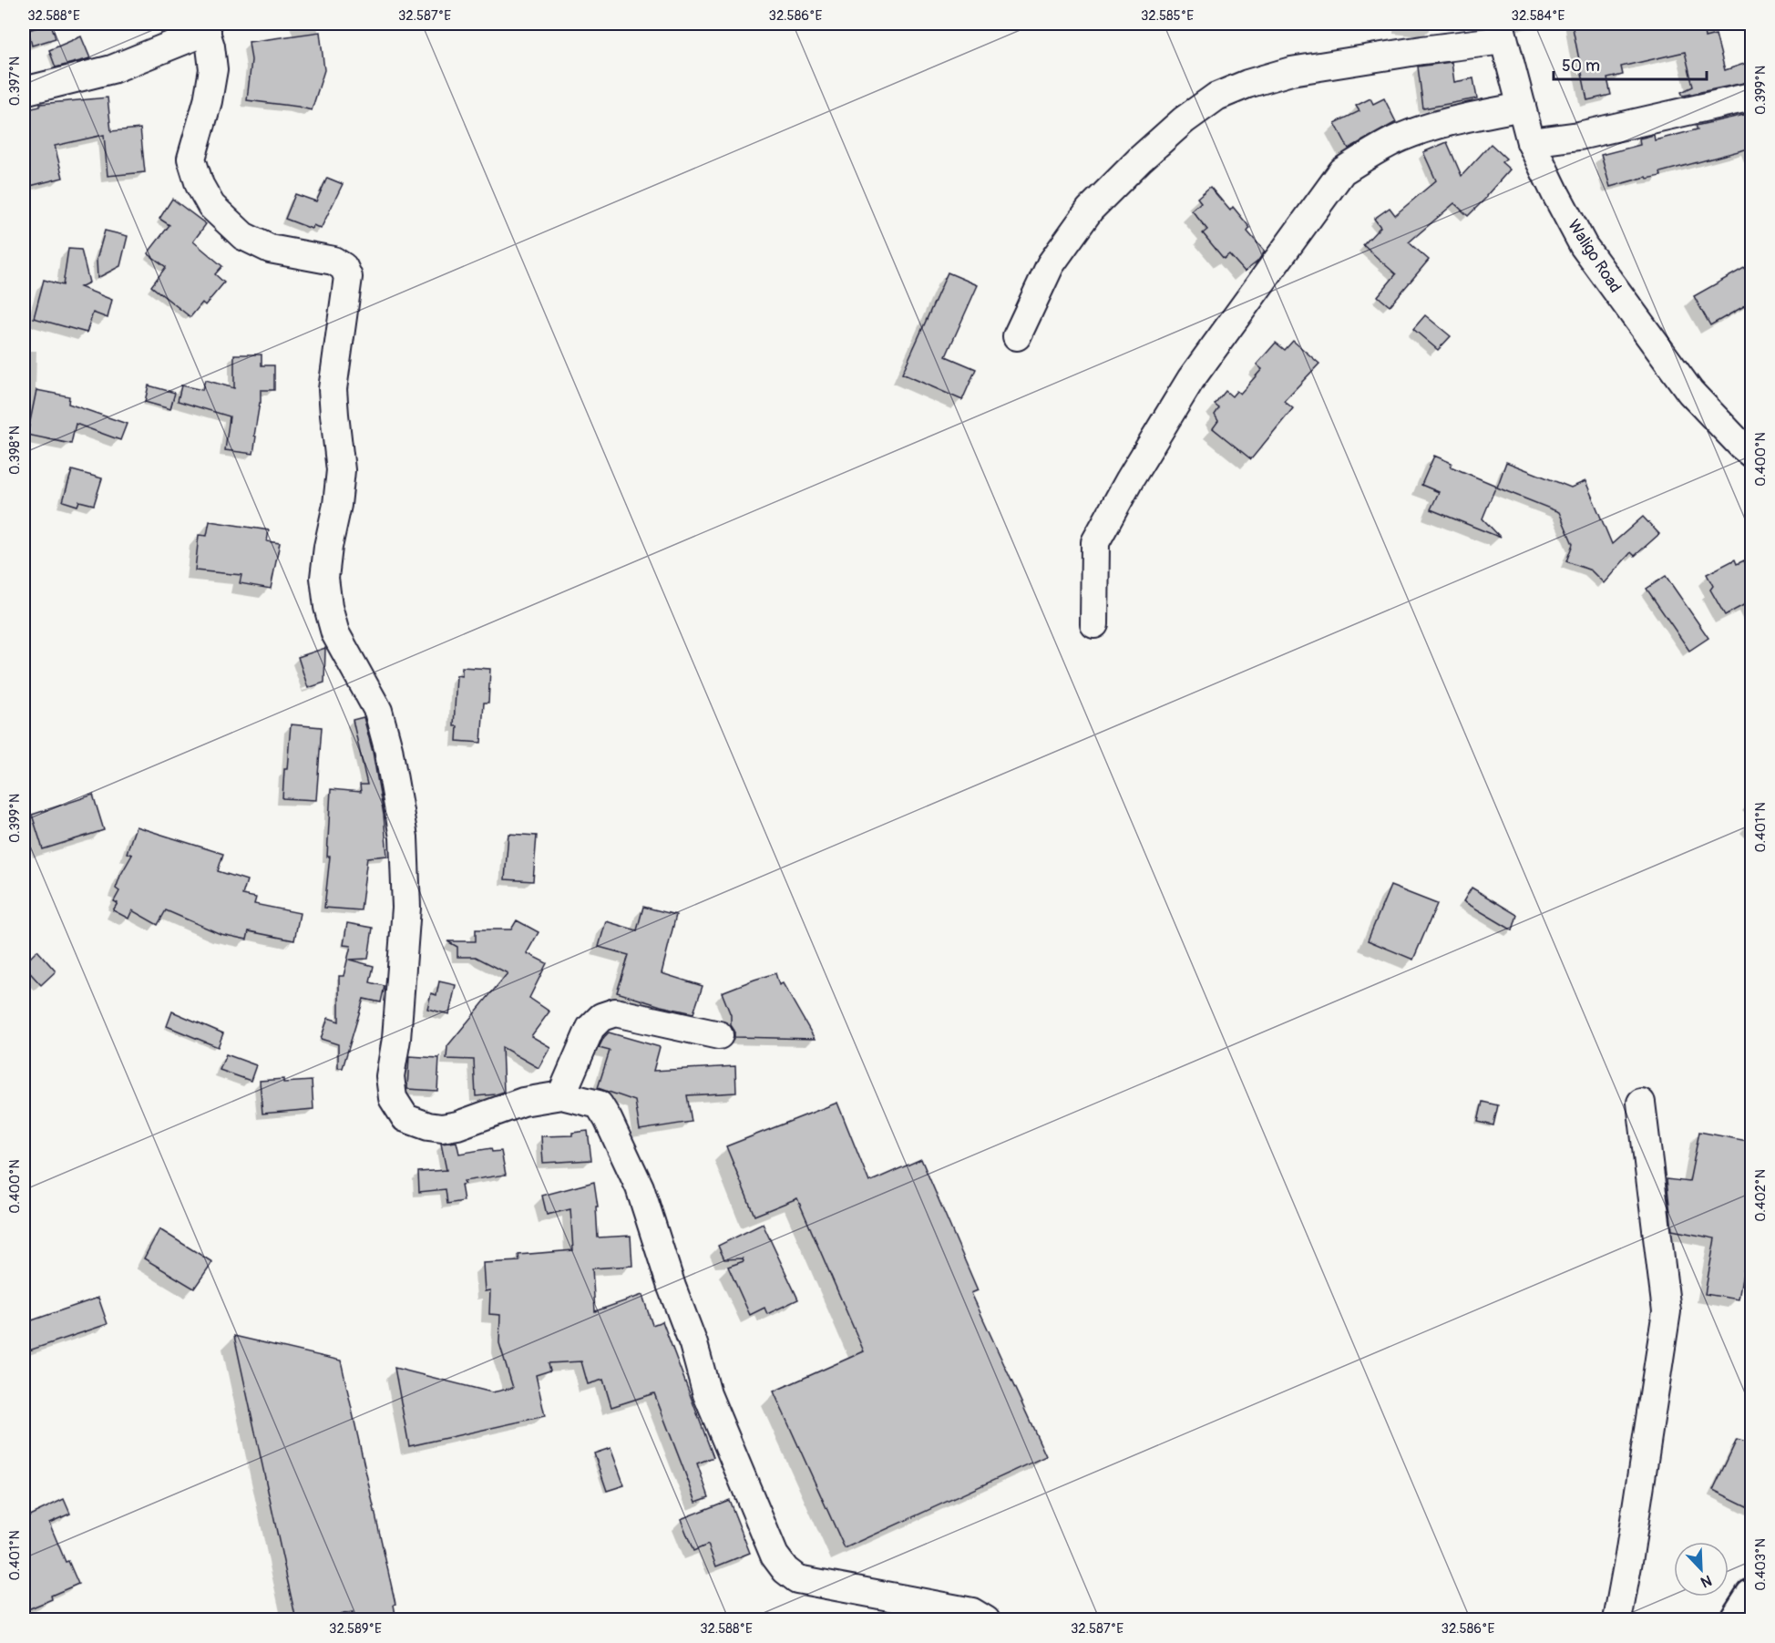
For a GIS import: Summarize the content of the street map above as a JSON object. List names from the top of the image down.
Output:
{
  "streets": {
    "street": ["Waligo Road"]
  },
  "scale_bar": "50 m",
  "north": "bottom right",
  "coordinates": [
    "32.588°E",
    "32.587°E",
    "32.586°E",
    "32.585°E",
    "32.584°E",
    "0.397°N",
    "0.399°N",
    "0.398°N",
    "0.400°N",
    "0.401°N",
    "0.402°N",
    "0.403°N",
    "32.589°E"
  ]
}
